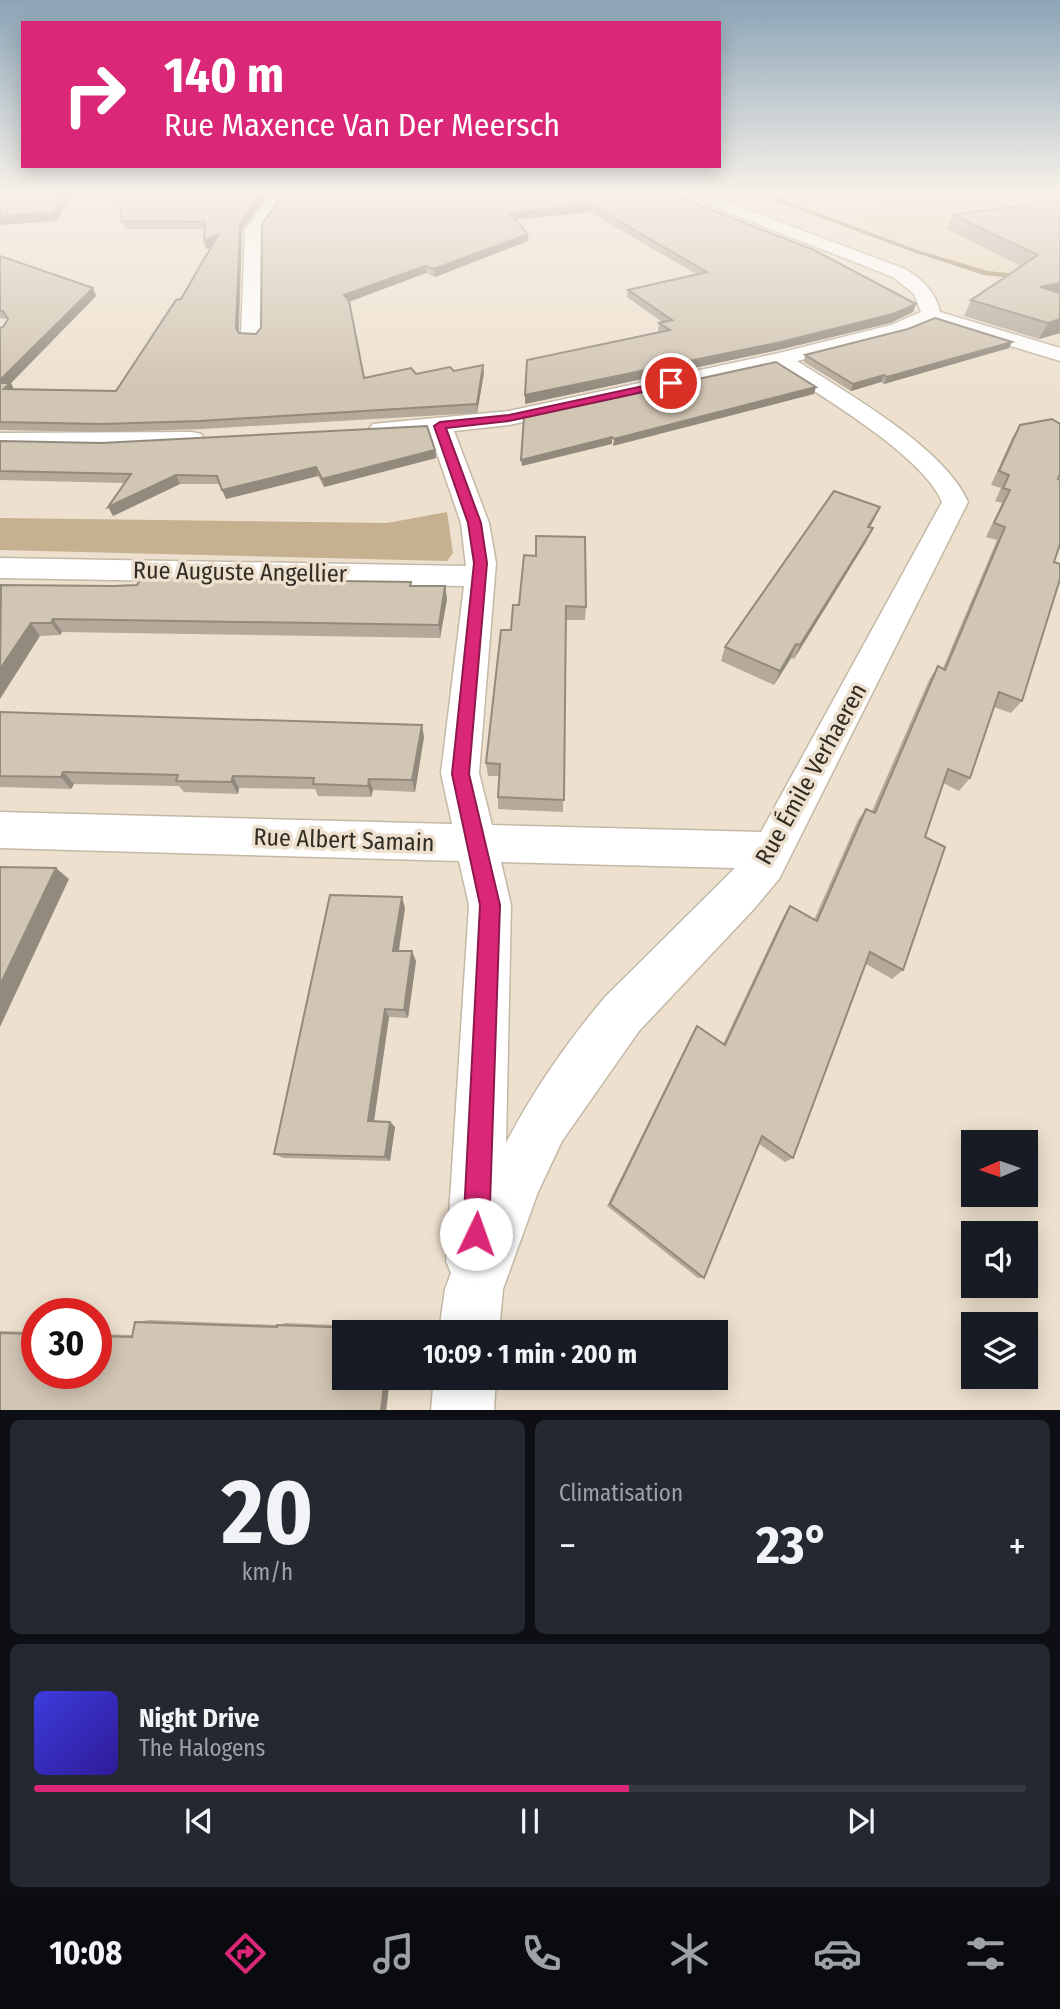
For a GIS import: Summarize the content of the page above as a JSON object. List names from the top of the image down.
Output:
{
  "streets": {
    "street": ["Rue Auguste Angellier", "Rue Émile Verhaeren", "Rue Albert Samain"]
  },
  "crossings": [
    ["Rue Émile Verhaeren", "Rue Albert Samain"]
  ],
  "north": "left",
  "page": {
    "turn": ["140 m", "Rue Maxence Van Der Meersch"],
    "limit": "30",
    "trip": "10:09 · 1 min · 200 m",
    "tile": [
      ["20", "km/h"],
      "Climatisation"
    ],
    "heat": ["−", "23°", "+"],
    "song": ["Night Drive", "The Halogens"],
    "tabs": "10:08"
  }
}
